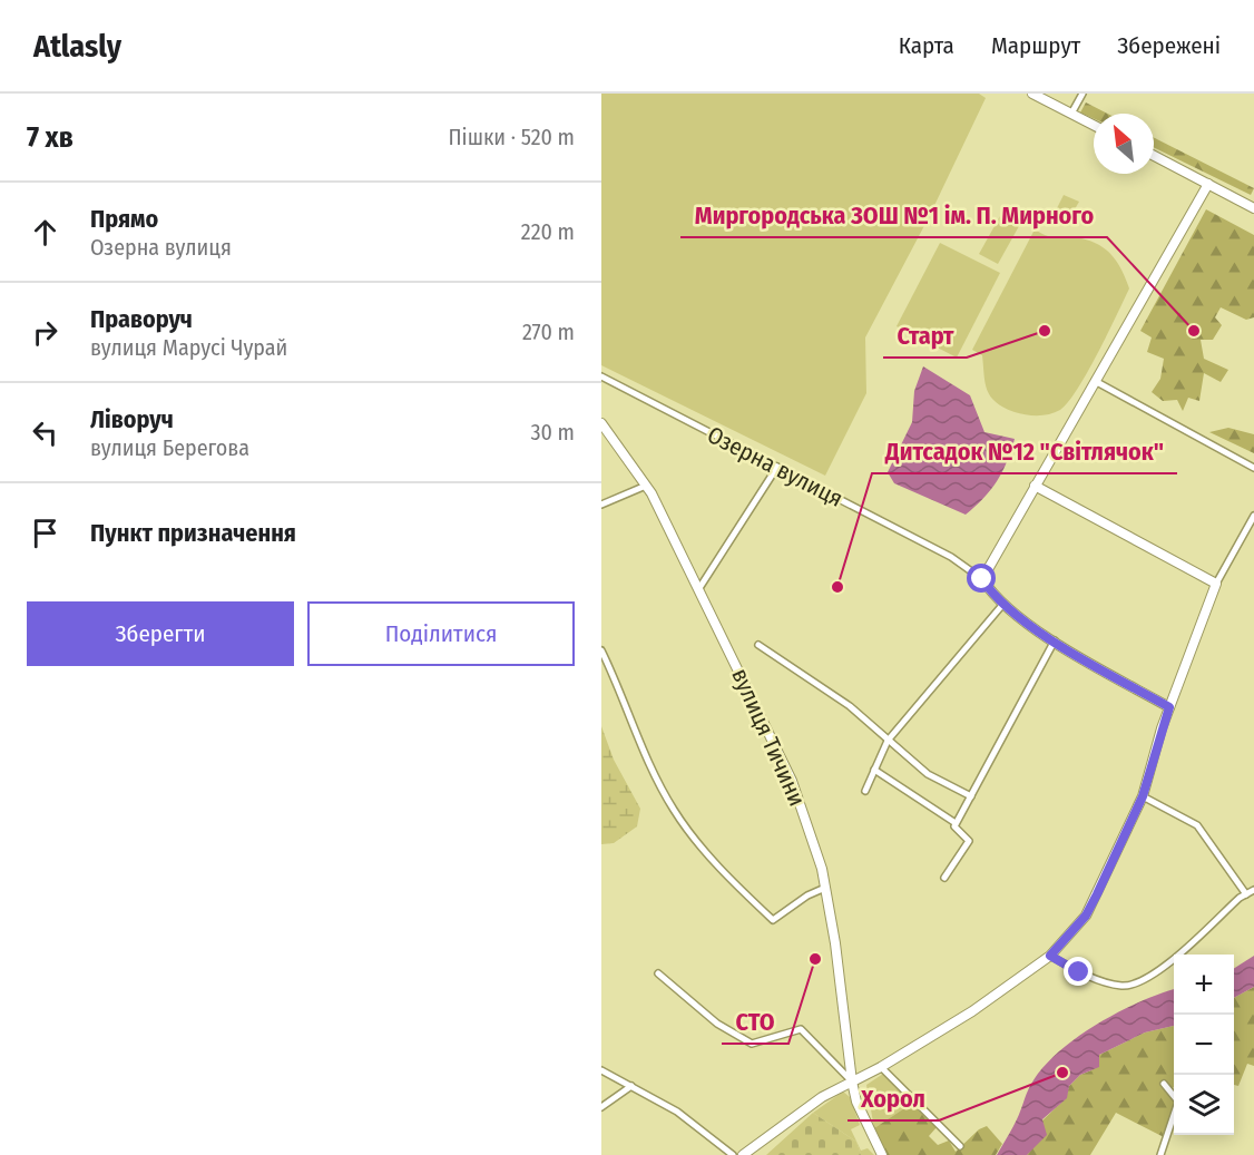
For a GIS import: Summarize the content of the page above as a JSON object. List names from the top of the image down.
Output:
{
  "streets": {
    "street": ["Озерна вулиця", "вулиця Тичини"]
  },
  "places": [
    "Старт",
    "Миргородська ЗОШ №1 ім. П. Мирного",
    "Дитсадок №12 \"Світлячок\"",
    "СТО",
    "Хорол"
  ],
  "north": "top left",
  "page": {
    "header": "Atlasly",
    "nav": ["Карта", "Маршрут", "Збережені"],
    "heading": ["7 хв", "Пішки · 520 m"],
    "list": [
      ["Прямо", "Озерна вулиця", "220 m"],
      ["Праворуч", "вулиця Марусі Чурай", "270 m"],
      ["Ліворуч", "вулиця Берегова", "30 m"],
      "Пункт призначення"
    ],
    "buttons": ["Зберегти", "Поділитися"],
    "map_buttons": ["+", "−"]
  }
}
